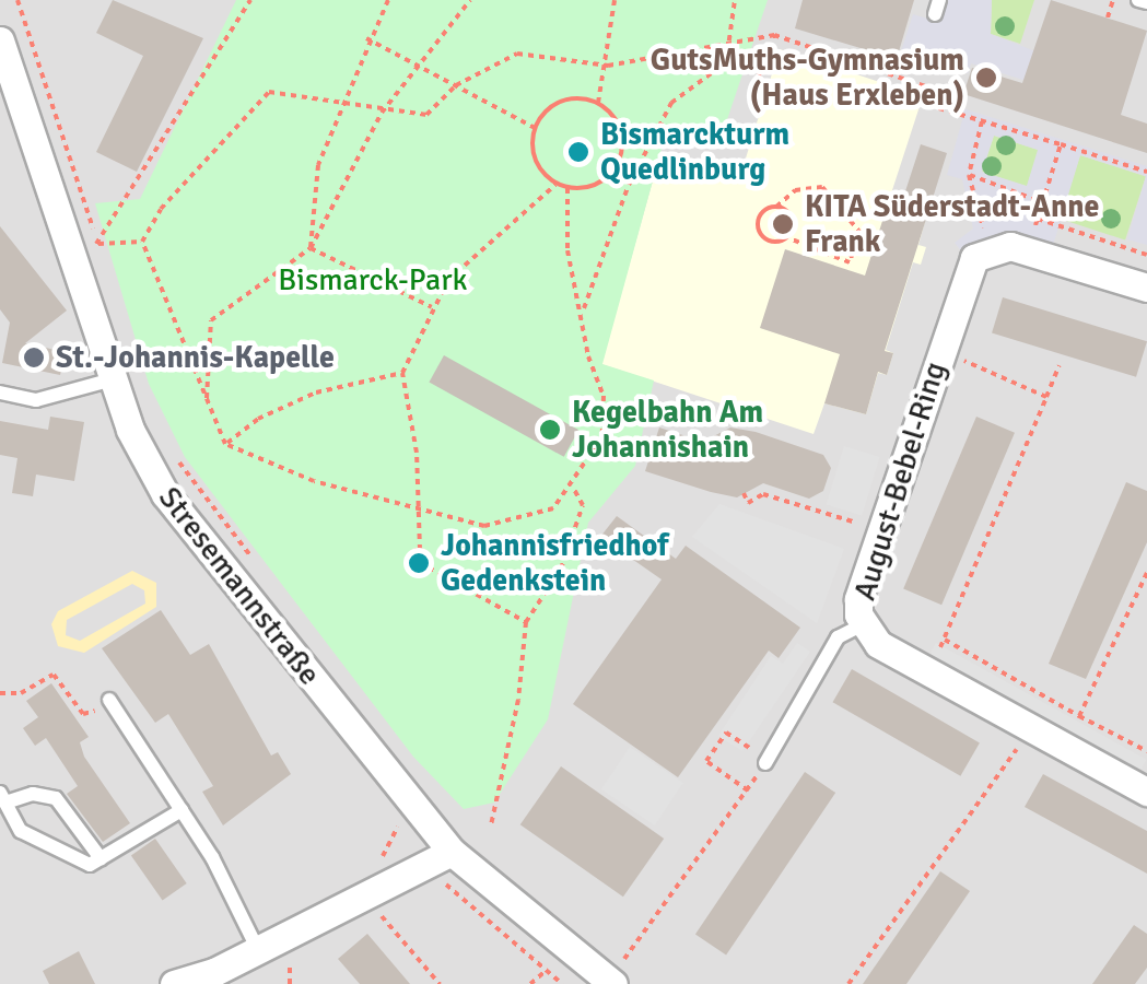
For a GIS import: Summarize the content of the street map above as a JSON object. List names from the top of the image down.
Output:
{
  "streets": {
    "street": ["August-Bebel-Ring", "Stresemannstraße"]
  },
  "parks": ["Bismarck-Park"],
  "places": [
    "GutsMuths-Gymnasium (Haus Erxleben)",
    "Bismarckturm Quedlinburg",
    "KITA Süderstadt-Anne Frank",
    "St.-Johannis-Kapelle",
    "Kegelbahn Am Johannishain",
    "Johannisfriedhof Gedenkstein"
  ]
}
